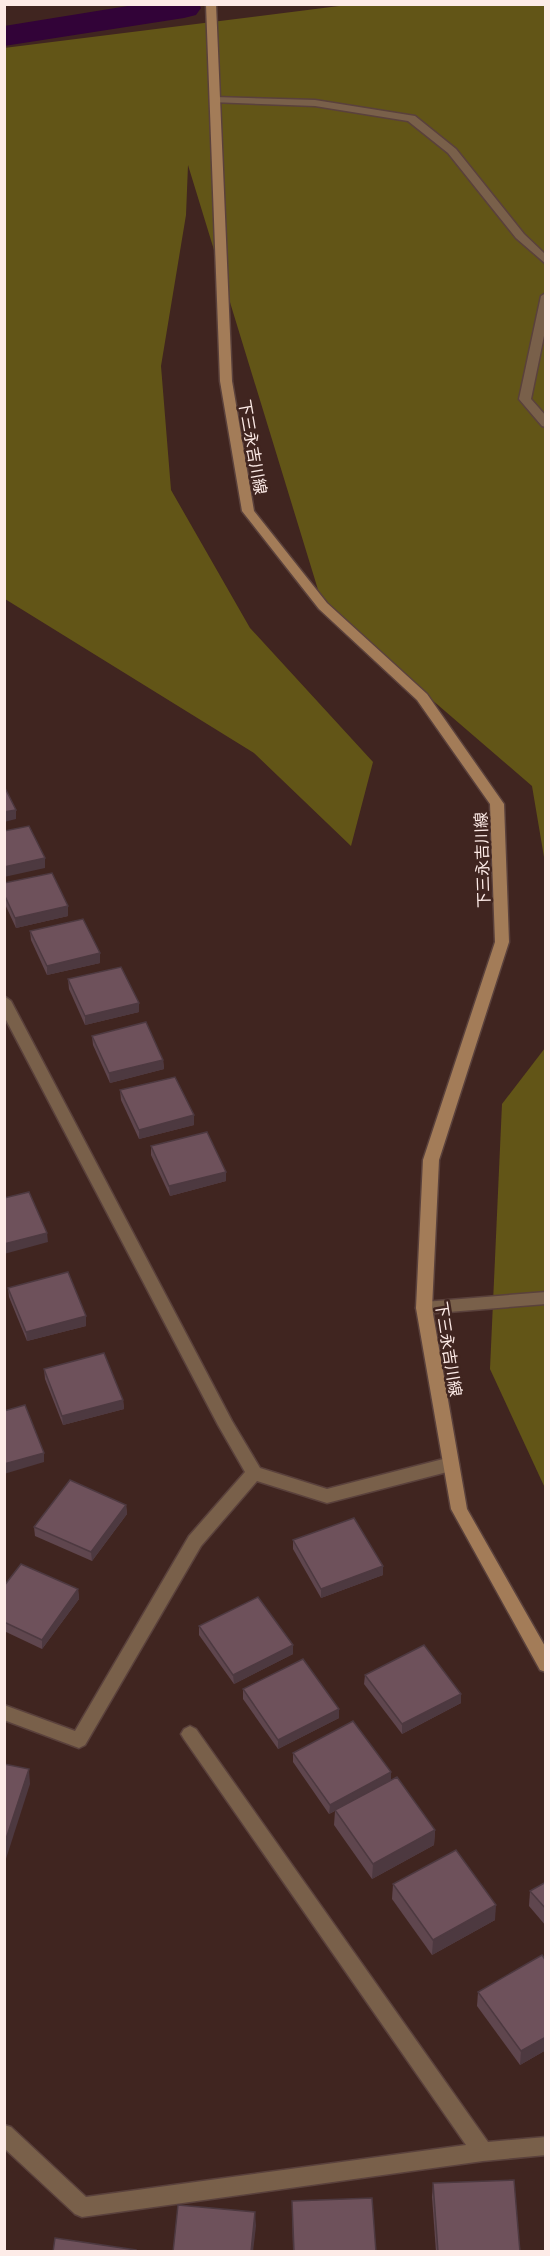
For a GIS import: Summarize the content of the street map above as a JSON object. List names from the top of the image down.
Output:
{
  "streets": {
    "main road": ["下三永吉川線"]
  }
}
